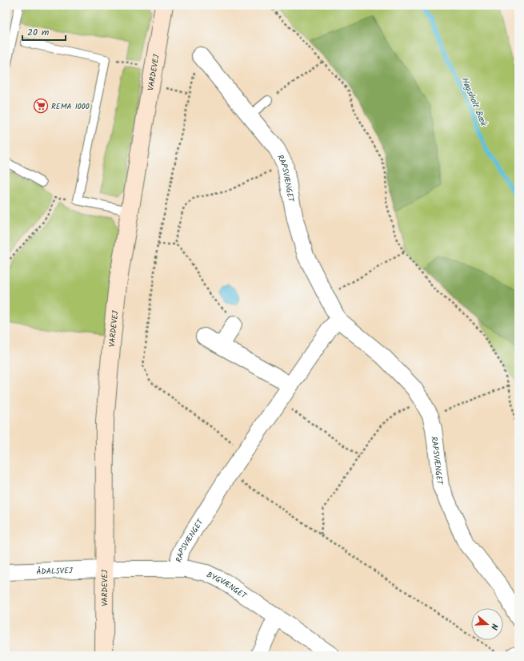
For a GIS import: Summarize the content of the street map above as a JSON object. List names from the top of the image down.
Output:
{
  "streets": {
    "street": [
      "VARDEVEJ",
      "RAPSVÆNGET",
      "ÅDALSVEJ",
      "BYGVÆNGET"
    ]
  },
  "crossings": [
    ["VARDEVEJ", "ÅDALSVEJ"],
    ["VARDEVEJ", "BYGVÆNGET"],
    ["RAPSVÆNGET", "BYGVÆNGET"],
    ["ÅDALSVEJ", "BYGVÆNGET"]
  ],
  "water": ["Høgsholt Bæk"],
  "places": {
    "supermarket": ["REMA 1000"]
  },
  "scale_bar": "20 m",
  "north": "right"
}
